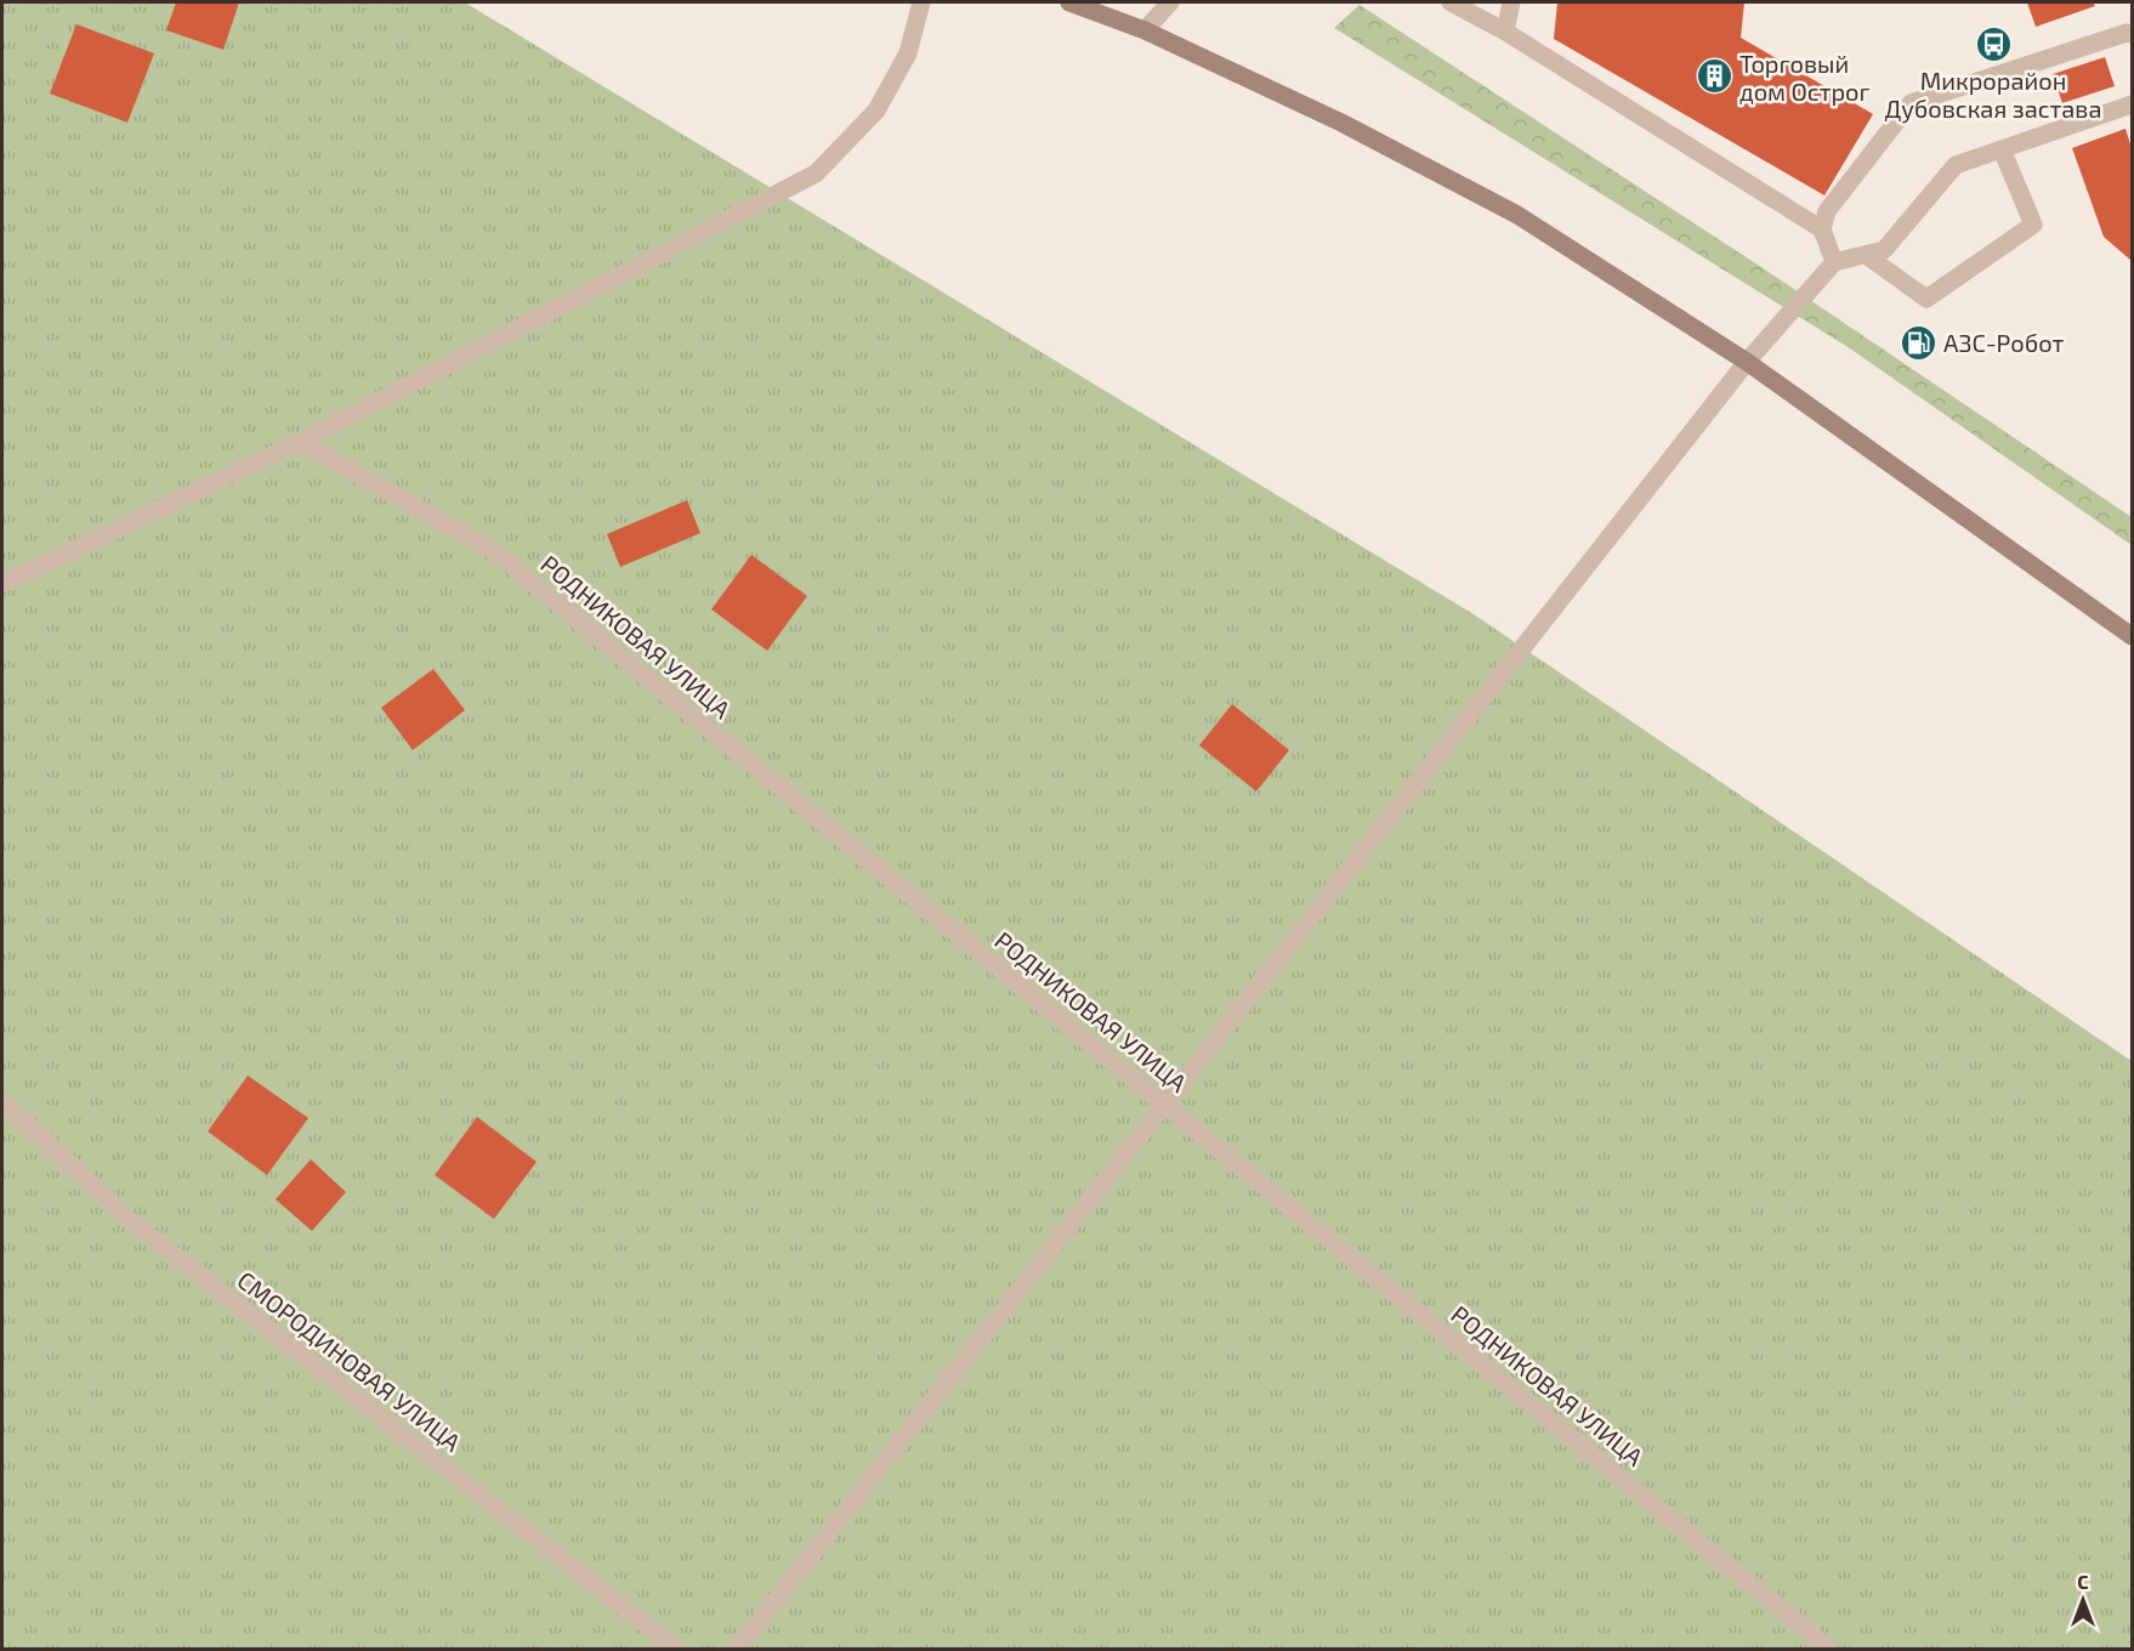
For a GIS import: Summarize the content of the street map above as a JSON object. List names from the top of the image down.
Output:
{
  "streets": {
    "street": ["РОДНИКОВАЯ УЛИЦА", "СМОРОДИНОВАЯ УЛИЦА"]
  },
  "places": {
    "bus stop": ["Микрорайон Дубовская застава"],
    "building": ["Торговый дом Острог"],
    "fuel station": ["АЗС-Робот"]
  },
  "north": "top"
}
